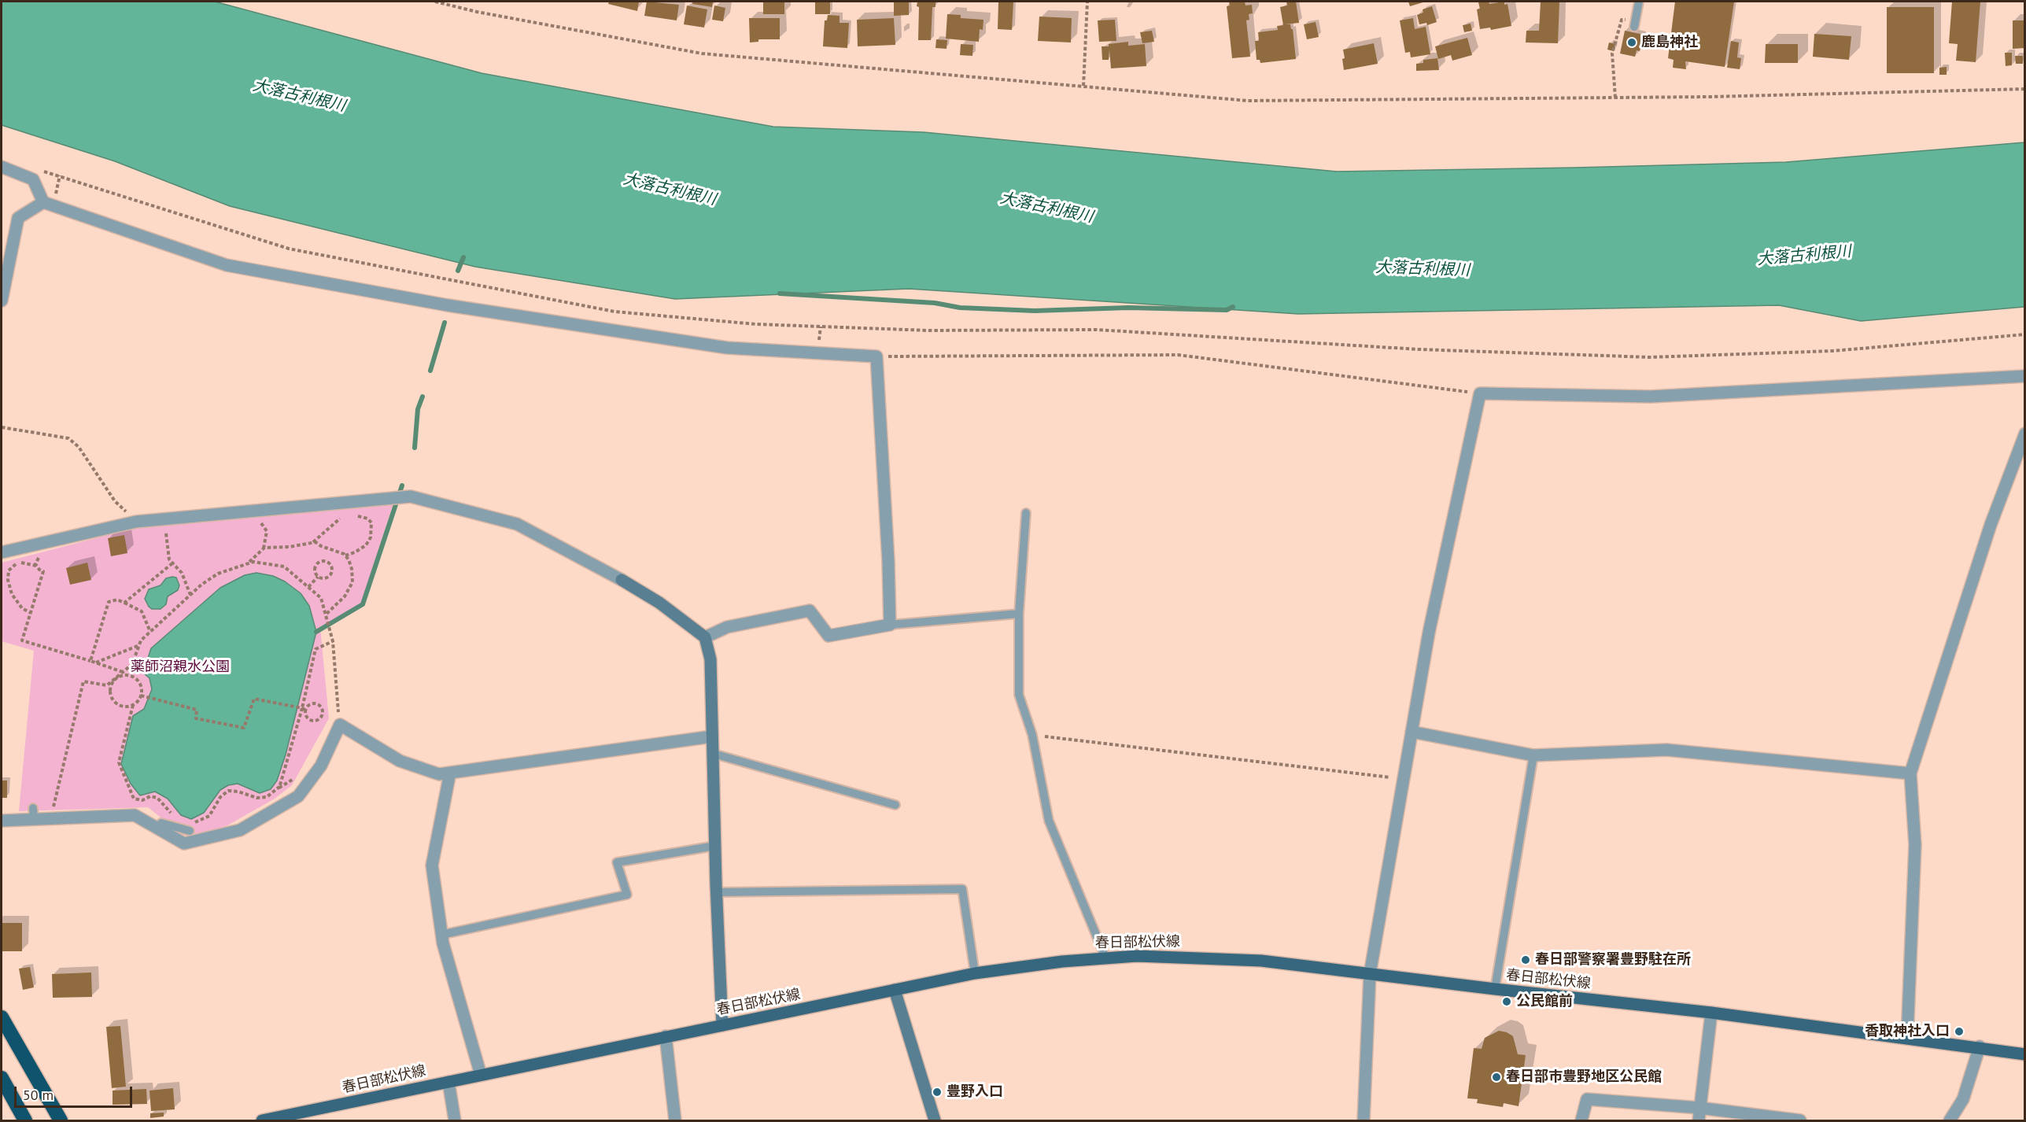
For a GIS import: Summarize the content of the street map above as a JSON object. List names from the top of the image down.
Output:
{
  "streets": {
    "main road": ["春日部松伏線"]
  },
  "water": ["大落古利根川"],
  "parks": ["薬師沼親水公園"],
  "places": [
    "鹿島神社",
    "春日部警察署豊野駐在所",
    "公民館前",
    "香取神社入口",
    "春日部市豊野地区公民館",
    "豊野入口"
  ],
  "scale_bar": "50 m"
}
